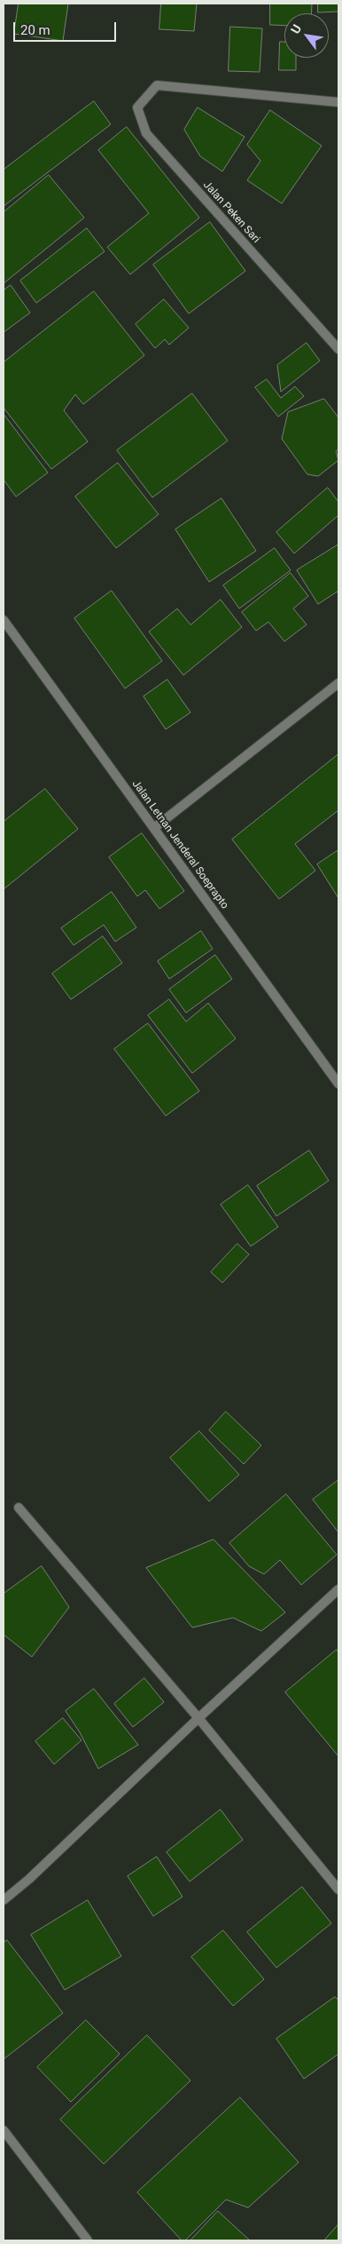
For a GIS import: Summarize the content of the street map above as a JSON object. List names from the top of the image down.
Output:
{
  "streets": {
    "street": ["Jalan Peken Sari", "Jalan Letnan Jenderal Soeprapto"]
  },
  "scale_bar": "20 m",
  "north": "top left"
}
